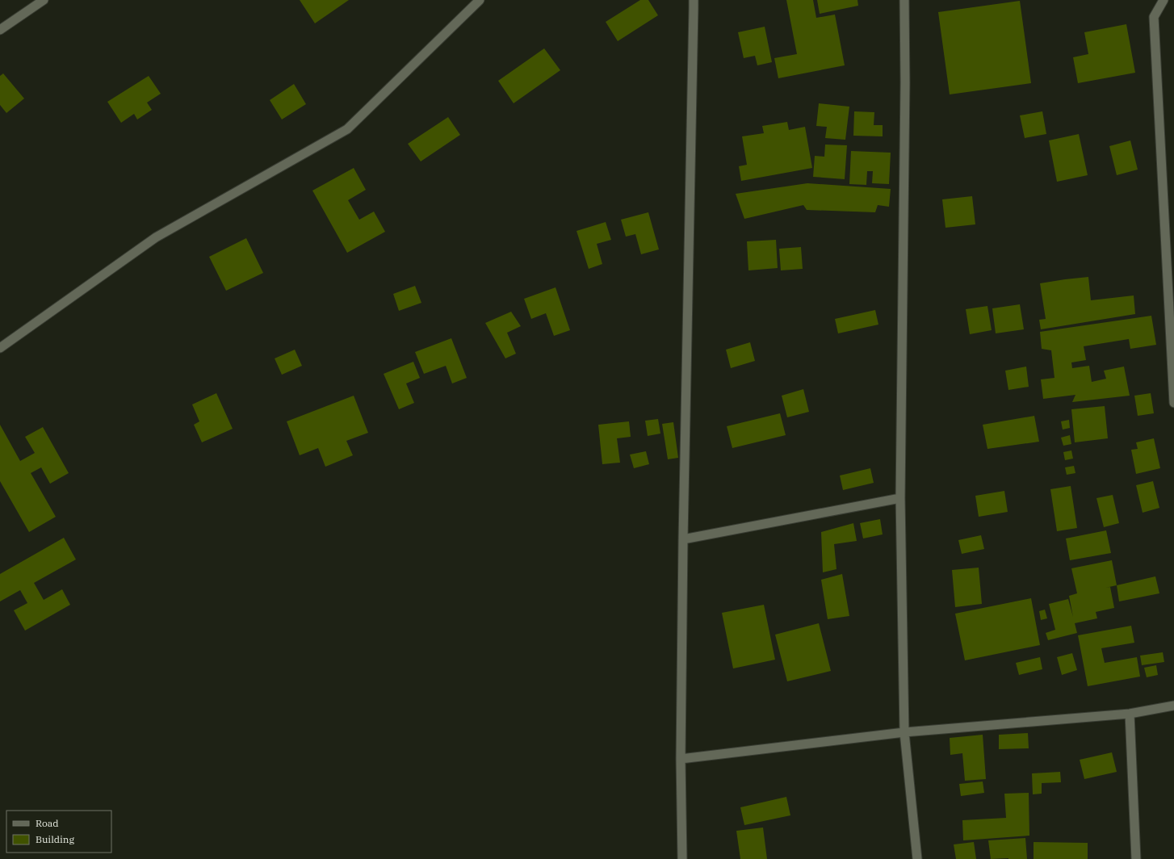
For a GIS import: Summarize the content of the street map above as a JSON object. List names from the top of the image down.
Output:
{
  "legend": ["Road", "Building"]
}
